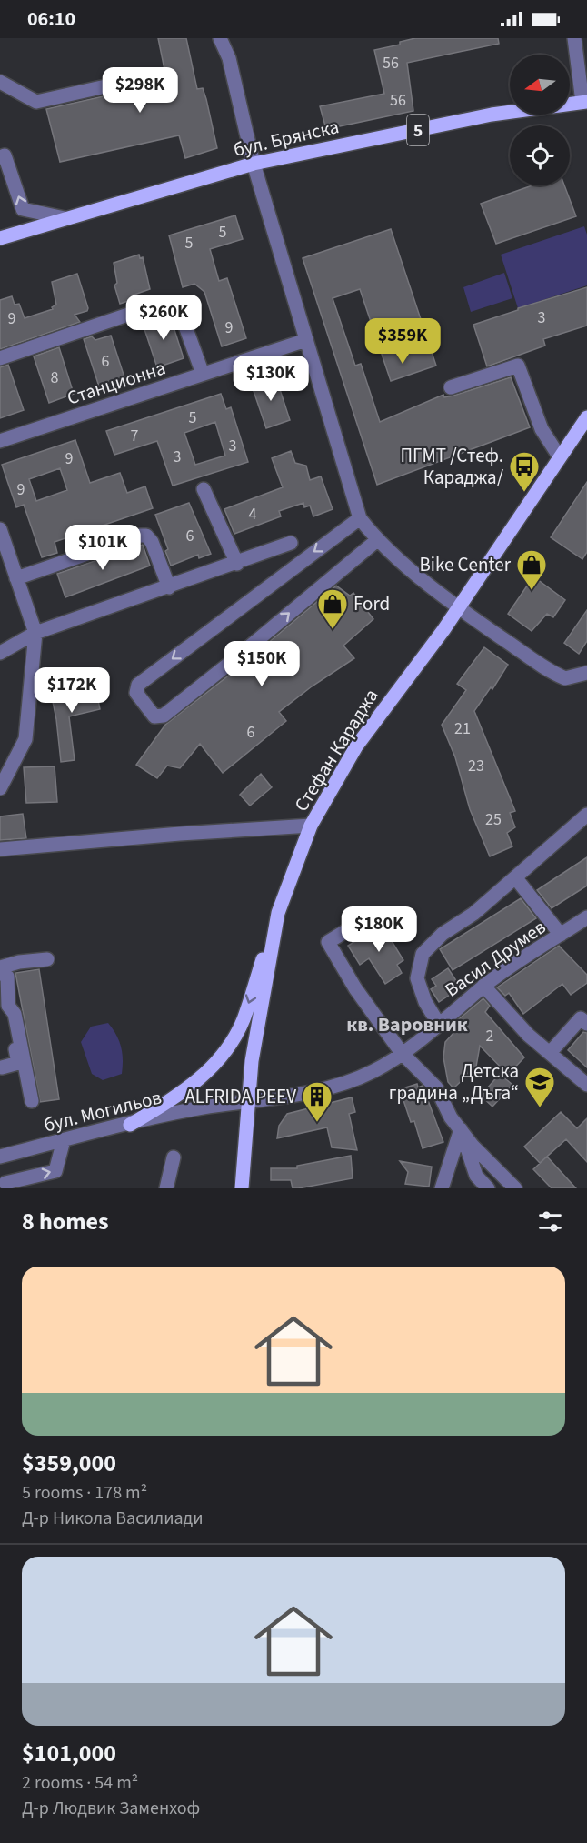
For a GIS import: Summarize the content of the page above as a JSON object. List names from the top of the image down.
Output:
{
  "streets": {
    "main road": ["5", "бул. Брянска", "Стефан Караджа"],
    "street": ["Станционна", "Васил Друмев", "бул. Могильов"]
  },
  "crossings": [
    ["Стефан Караджа", "Васил Друмев"],
    ["Стефан Караджа", "бул. Могильов"],
    ["Васил Друмев", "бул. Могильов"]
  ],
  "districts": ["кв. Варовник"],
  "places": {
    "bus stop": ["ПГМТ /Стеф. Караджа/"],
    "shop": ["Bike Center", "Ford"],
    "school or university": ["Детска градина „Дъга“"],
    "building": ["ALFRIDA PEEV"]
  },
  "house_numbers": [
    "56",
    "56",
    "5",
    "5",
    "3",
    "9",
    "9",
    "6",
    "8",
    "5",
    "7",
    "3",
    "3",
    "9",
    "9",
    "4",
    "6",
    "21",
    "6",
    "23",
    "25",
    "2"
  ],
  "north": "left",
  "page": {
    "status": "06:10",
    "price": [
      "$298K",
      "$260K",
      "$359K",
      "$130K",
      "$101K",
      "$150K",
      "$172K",
      "$180K"
    ],
    "heading": "8 homes",
    "list": [
      {
        "name": "$359,000",
        "note": "5 rooms · 178 m² · Д-р Никола Василиади"
      },
      {
        "name": "$101,000",
        "note": "2 rooms · 54 m² · Д-р Людвик Заменхоф"
      }
    ]
  }
}
